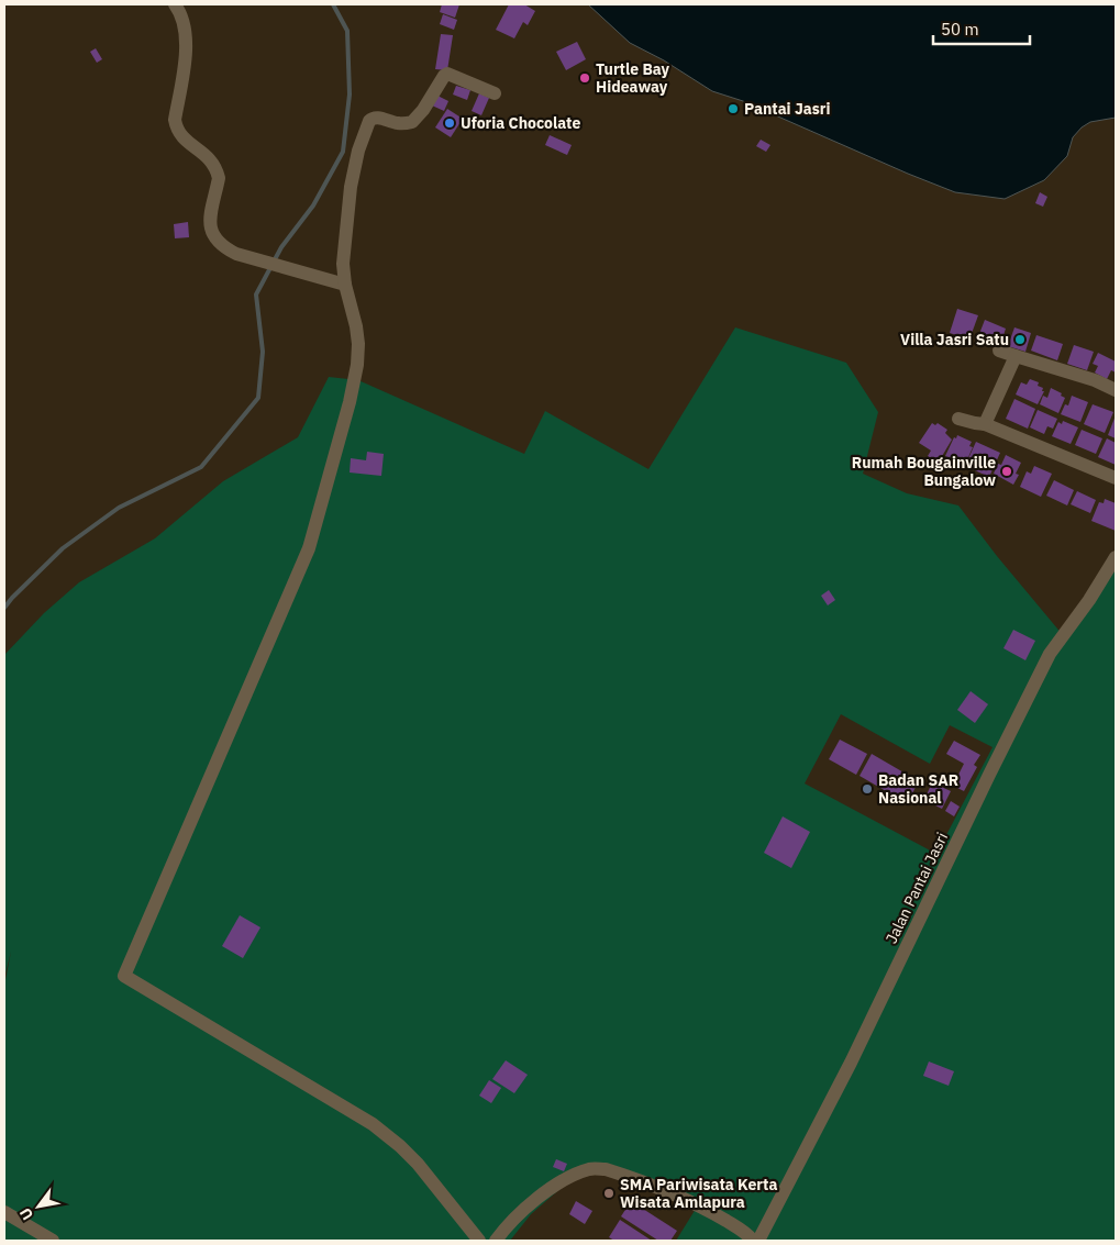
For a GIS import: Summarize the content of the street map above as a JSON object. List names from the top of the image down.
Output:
{
  "streets": {
    "street": ["Jalan Pantai Jasri"]
  },
  "places": [
    "Turtle Bay Hideaway",
    "Pantai Jasri",
    "Uforia Chocolate",
    "Villa Jasri Satu",
    "Rumah Bougainville Bungalow",
    "Badan SAR Nasional",
    "SMA Pariwisata Kerta Wisata Amlapura"
  ],
  "scale_bar": "50 m",
  "north": "bottom left"
}
